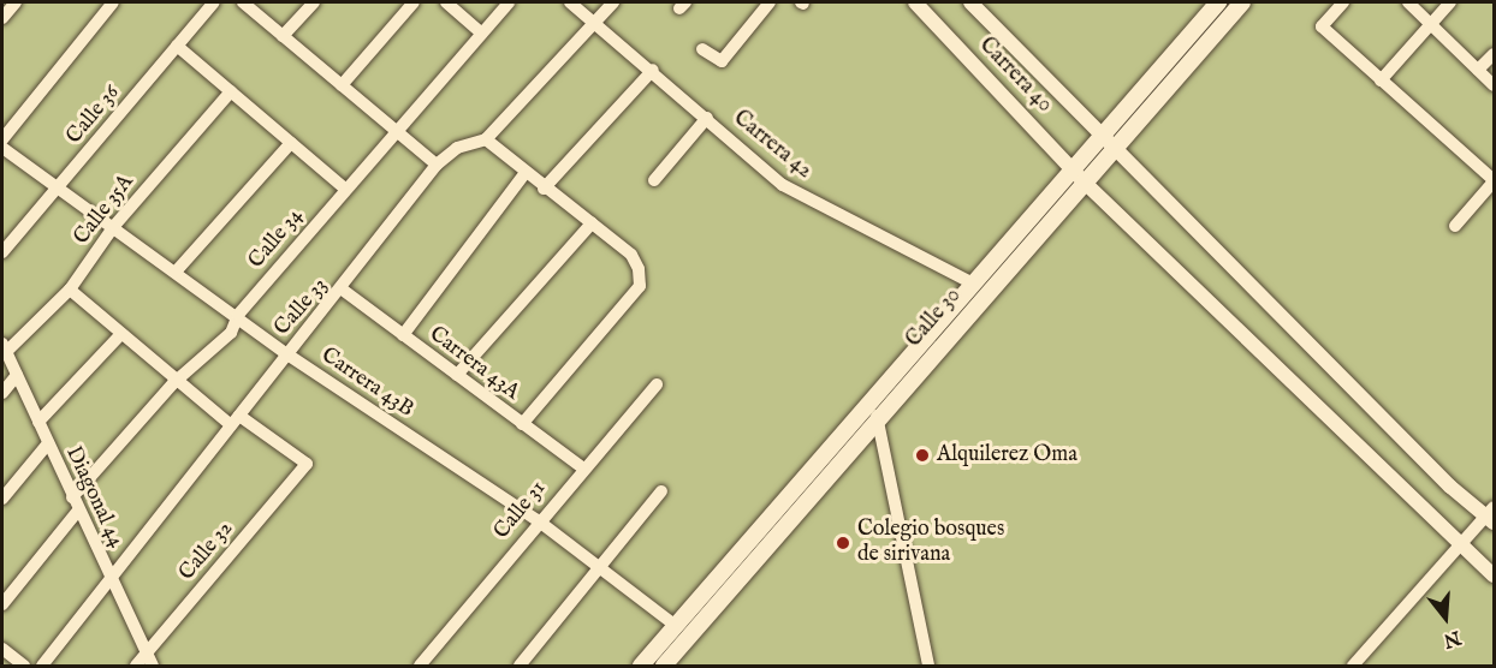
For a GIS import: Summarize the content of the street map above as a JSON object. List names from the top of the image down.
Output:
{
  "streets": {
    "main road": ["Calle 30"],
    "street": [
      "Carrera 40",
      "Calle 36",
      "Carrera 42",
      "Calle 35A",
      "Calle 34",
      "Calle 33",
      "Carrera 43A",
      "Carrera 43B",
      "Diagonal 44",
      "Calle 31",
      "Calle 32"
    ]
  },
  "crossings": [
    ["Carrera 40", "Calle 30"],
    ["Calle 36", "Carrera 43B"],
    ["Carrera 42", "Calle 33"],
    ["Carrera 42", "Calle 30"],
    ["Calle 35A", "Carrera 43B"],
    ["Calle 35A", "Diagonal 44"],
    ["Calle 34", "Carrera 43B"],
    ["Calle 34", "Diagonal 44"],
    ["Calle 33", "Carrera 43A"],
    ["Calle 33", "Carrera 43B"],
    ["Calle 33", "Diagonal 44"],
    ["Calle 33", "Calle 32"],
    ["Calle 30", "Carrera 43B"],
    ["Carrera 43A", "Calle 31"],
    ["Carrera 43B", "Calle 31"],
    ["Diagonal 44", "Calle 32"]
  ],
  "places": ["Alquilerez Oma", "Colegio bosques de sirivana"],
  "north": "bottom"
}
